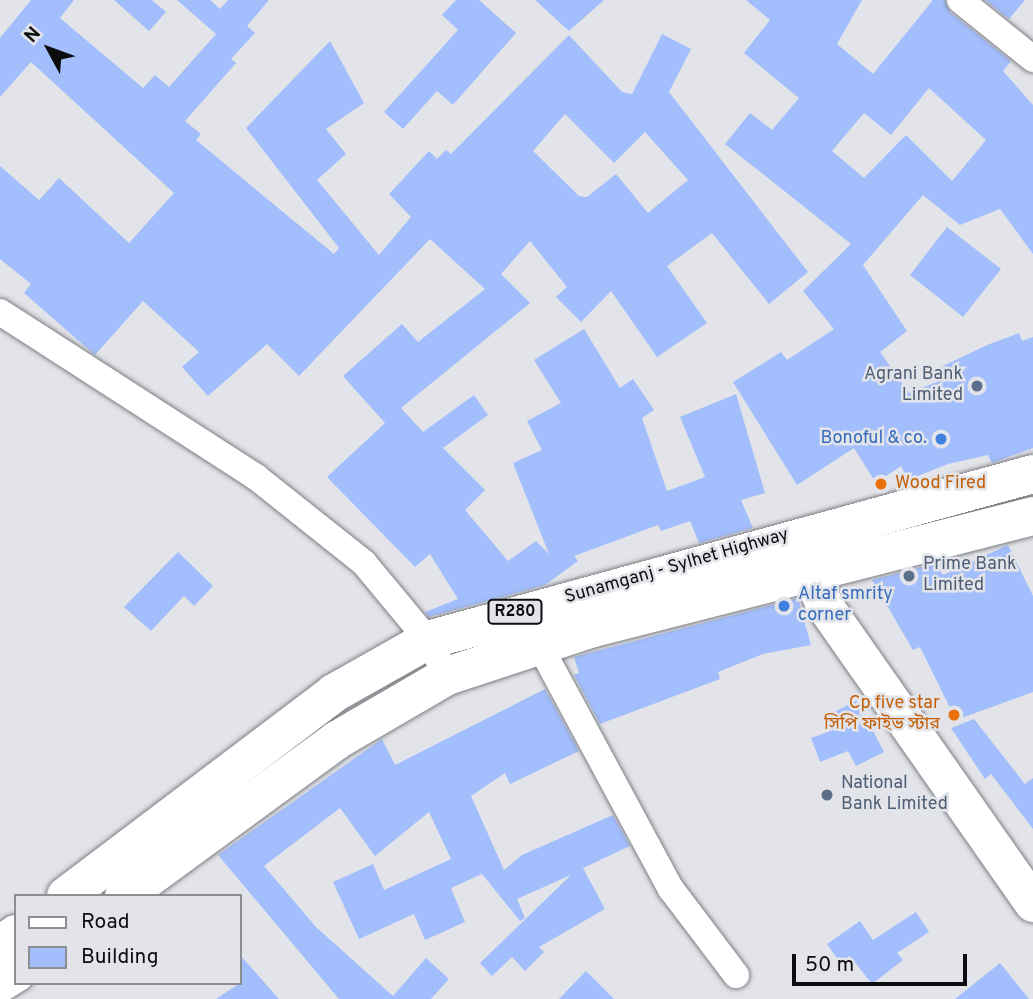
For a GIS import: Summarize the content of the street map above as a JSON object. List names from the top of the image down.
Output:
{
  "streets": {
    "main road": ["Sunamganj - Sylhet Highway", "R280"]
  },
  "places": [
    "Agrani Bank Limited",
    "Bonoful & co.",
    "Wood Fired",
    "Prime Bank Limited",
    "Altaf smrity corner",
    "Cp five star সিপি ফাইভ স্টার",
    "National Bank Limited"
  ],
  "legend": ["Road", "Building"],
  "scale_bar": "50 m",
  "north": "top left"
}
